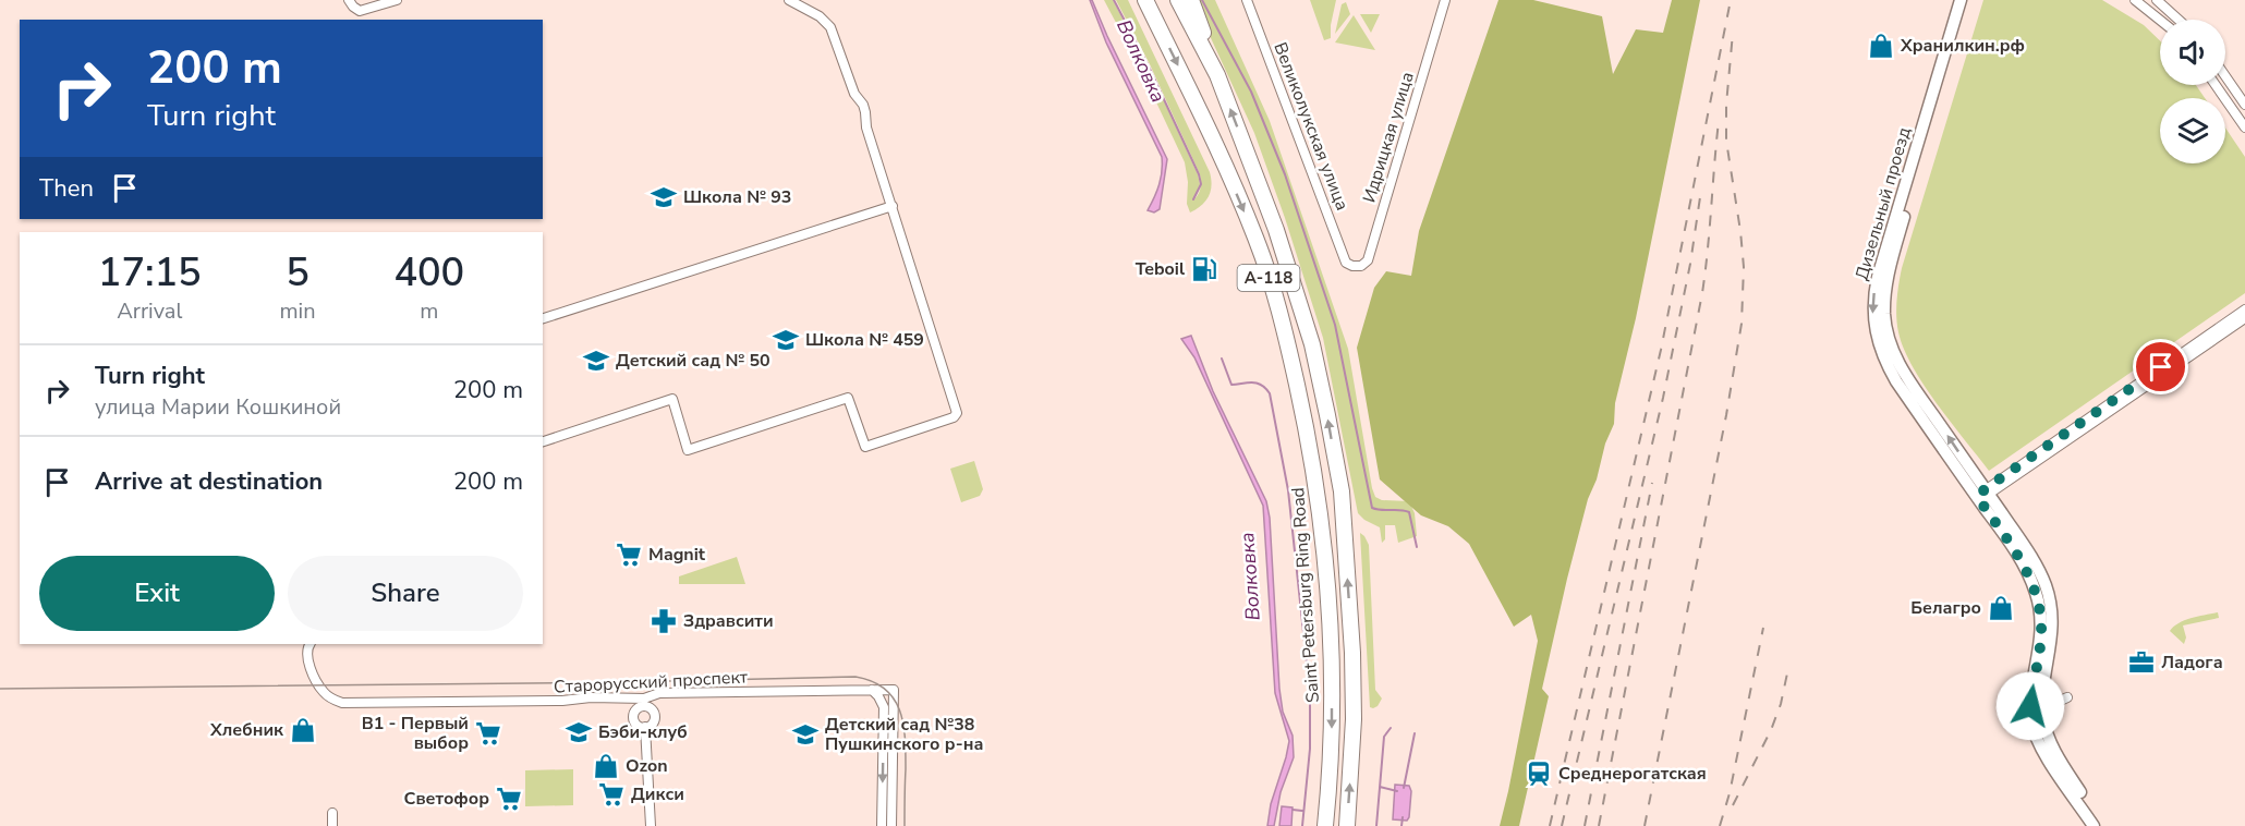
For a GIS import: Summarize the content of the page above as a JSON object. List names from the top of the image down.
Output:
{
  "streets": {
    "highway": ["А-118", "Saint Petersburg Ring Road"],
    "street": [
      "Великолукская улица",
      "Идрицкая улица",
      "Дизельный проезд",
      "Старорусский проспект"
    ]
  },
  "crossings": [
    ["Великолукская улица", "Идрицкая улица"]
  ],
  "water": ["Волковка"],
  "places": {
    "shop": [
      "Хранилкин.рф",
      "Белагро",
      "Хлебник",
      "Ozon"
    ],
    "school or university": [
      "Школа № 93",
      "Школа № 459",
      "Детский сад № 50",
      "Бэби-клуб",
      "Детский сад №38 Пушкинского р-на"
    ],
    "fuel station": ["Teboil"],
    "supermarket": [
      "Magnit",
      "В1 - Первый выбор",
      "Дикси",
      "Светофор"
    ],
    "pharmacy": ["Здравсити"],
    "office": ["Ладога"],
    "station": ["Среднерогатская"]
  },
  "page": {
    "turn": ["200 m", "Turn right"],
    "then": "Then",
    "eta": [
      "17:15",
      "Arrival",
      "5",
      "min",
      "400",
      "m"
    ],
    "list": [
      {
        "name": "Turn right",
        "note": "улица Марии Кошкиной",
        "value": "200 m"
      },
      {
        "name": "Arrive at destination",
        "value": "200 m"
      }
    ],
    "buttons": ["Exit", "Share"]
  }
}
